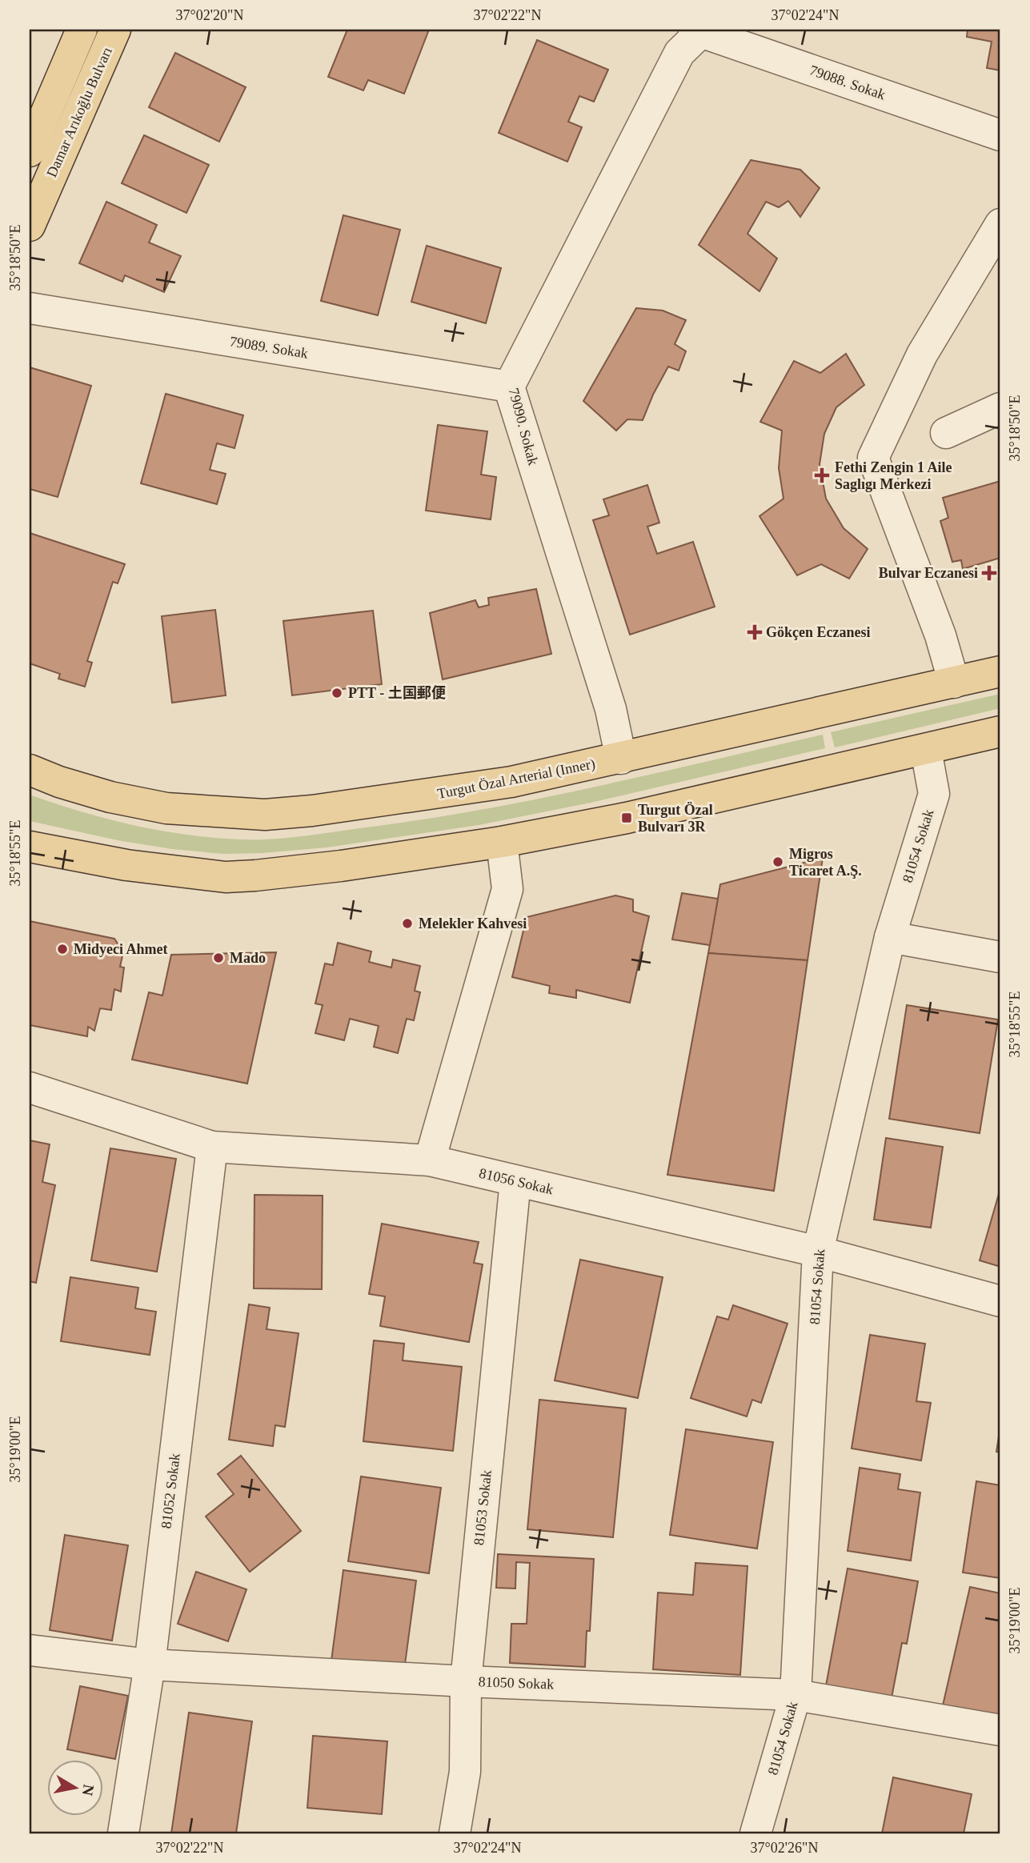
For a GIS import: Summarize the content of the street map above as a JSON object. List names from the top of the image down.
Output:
{
  "streets": {
    "main road": ["Damar Arıkoğlu Bulvarı", "Turgut Özal Arterial (Inner)"],
    "street": [
      "79088. Sokak",
      "79089. Sokak",
      "79090. Sokak",
      "81054 Sokak",
      "81056 Sokak",
      "81052 Sokak",
      "81053 Sokak",
      "81050 Sokak"
    ]
  },
  "crossings": [
    ["79088. Sokak", "79090. Sokak"],
    ["79089. Sokak", "79090. Sokak"],
    ["79090. Sokak", "Turgut Özal Arterial (Inner)"],
    ["81054 Sokak", "81056 Sokak"],
    ["81054 Sokak", "81050 Sokak"],
    ["81056 Sokak", "81052 Sokak"],
    ["81056 Sokak", "81053 Sokak"],
    ["81052 Sokak", "81050 Sokak"],
    ["81053 Sokak", "81050 Sokak"]
  ],
  "places": {
    "health": ["Fethi Zengin 1 Aile Saglıgı Merkezi", "Bulvar Eczanesi", "Gökçen Eczanesi"],
    "other": [
      "PTT - 土国郵便",
      "Migros Ticaret A.Ş.",
      "Melekler Kahvesi",
      "Midyeci Ahmet",
      "Mado"
    ],
    "transit": ["Turgut Özal Bulvarı 3R"]
  },
  "north": "right",
  "coordinates": [
    "37°02'20\"N",
    "37°02'22\"N",
    "37°02'24\"N",
    "35°18'50\"E",
    "35°18'55\"E",
    "35°19'00\"E",
    "37°02'26\"N"
  ]
}
